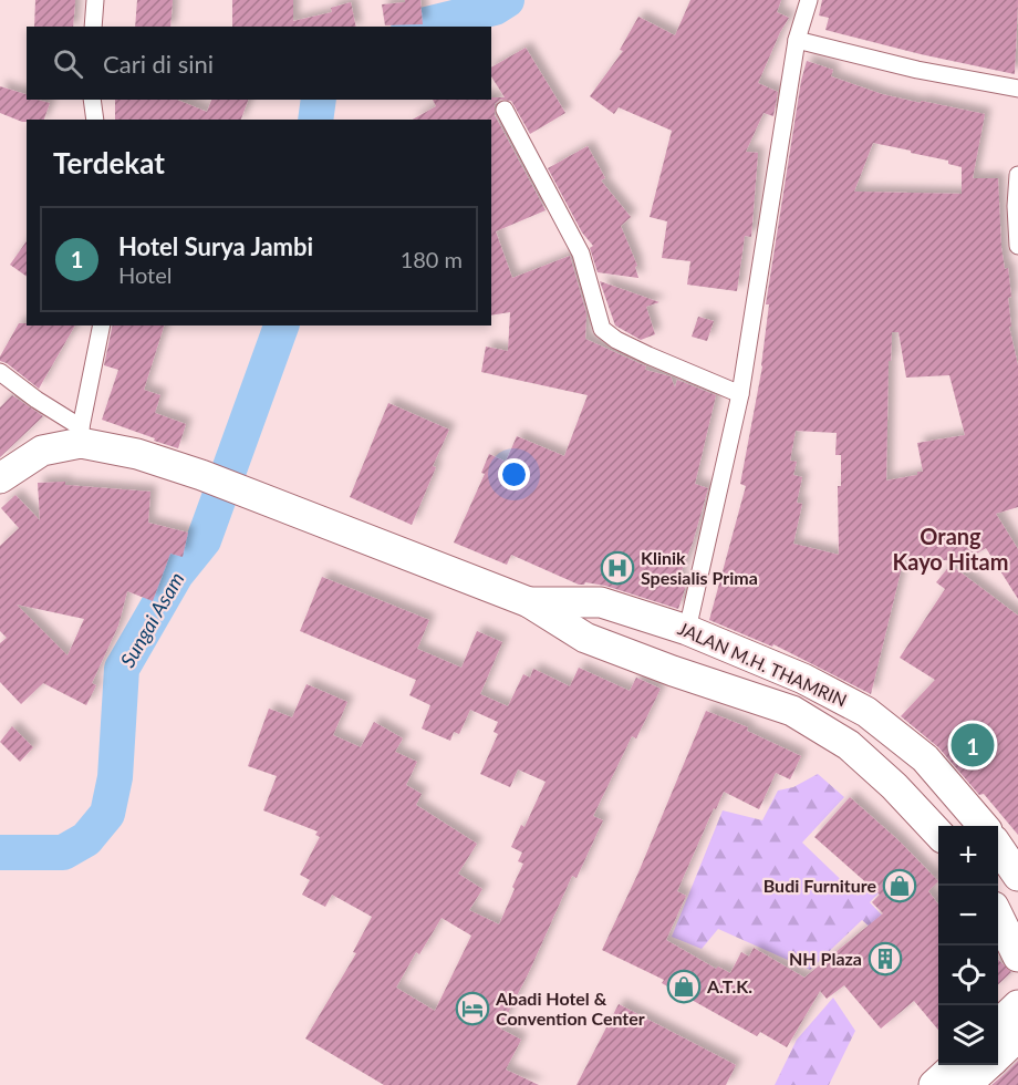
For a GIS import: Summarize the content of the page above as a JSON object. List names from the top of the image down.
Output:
{
  "streets": {
    "highway": ["JALAN M.H. THAMRIN"]
  },
  "districts": ["Orang Kayo Hitam"],
  "water": ["Sungai Asam"],
  "places": {
    "hospital": ["Klinik Spesialis Prima"],
    "shop": ["Budi Furniture", "A.T.K."],
    "building": ["NH Plaza"],
    "hotel": ["Abadi Hotel & Convention Center"]
  },
  "page": {
    "search": "Cari di sini",
    "heading": "Terdekat",
    "list": [
      {
        "mark": "1",
        "name": "Hotel Surya Jambi",
        "note": "Hotel",
        "value": "180 m"
      }
    ],
    "pins": "1",
    "map_buttons": ["+", "−"]
  }
}
